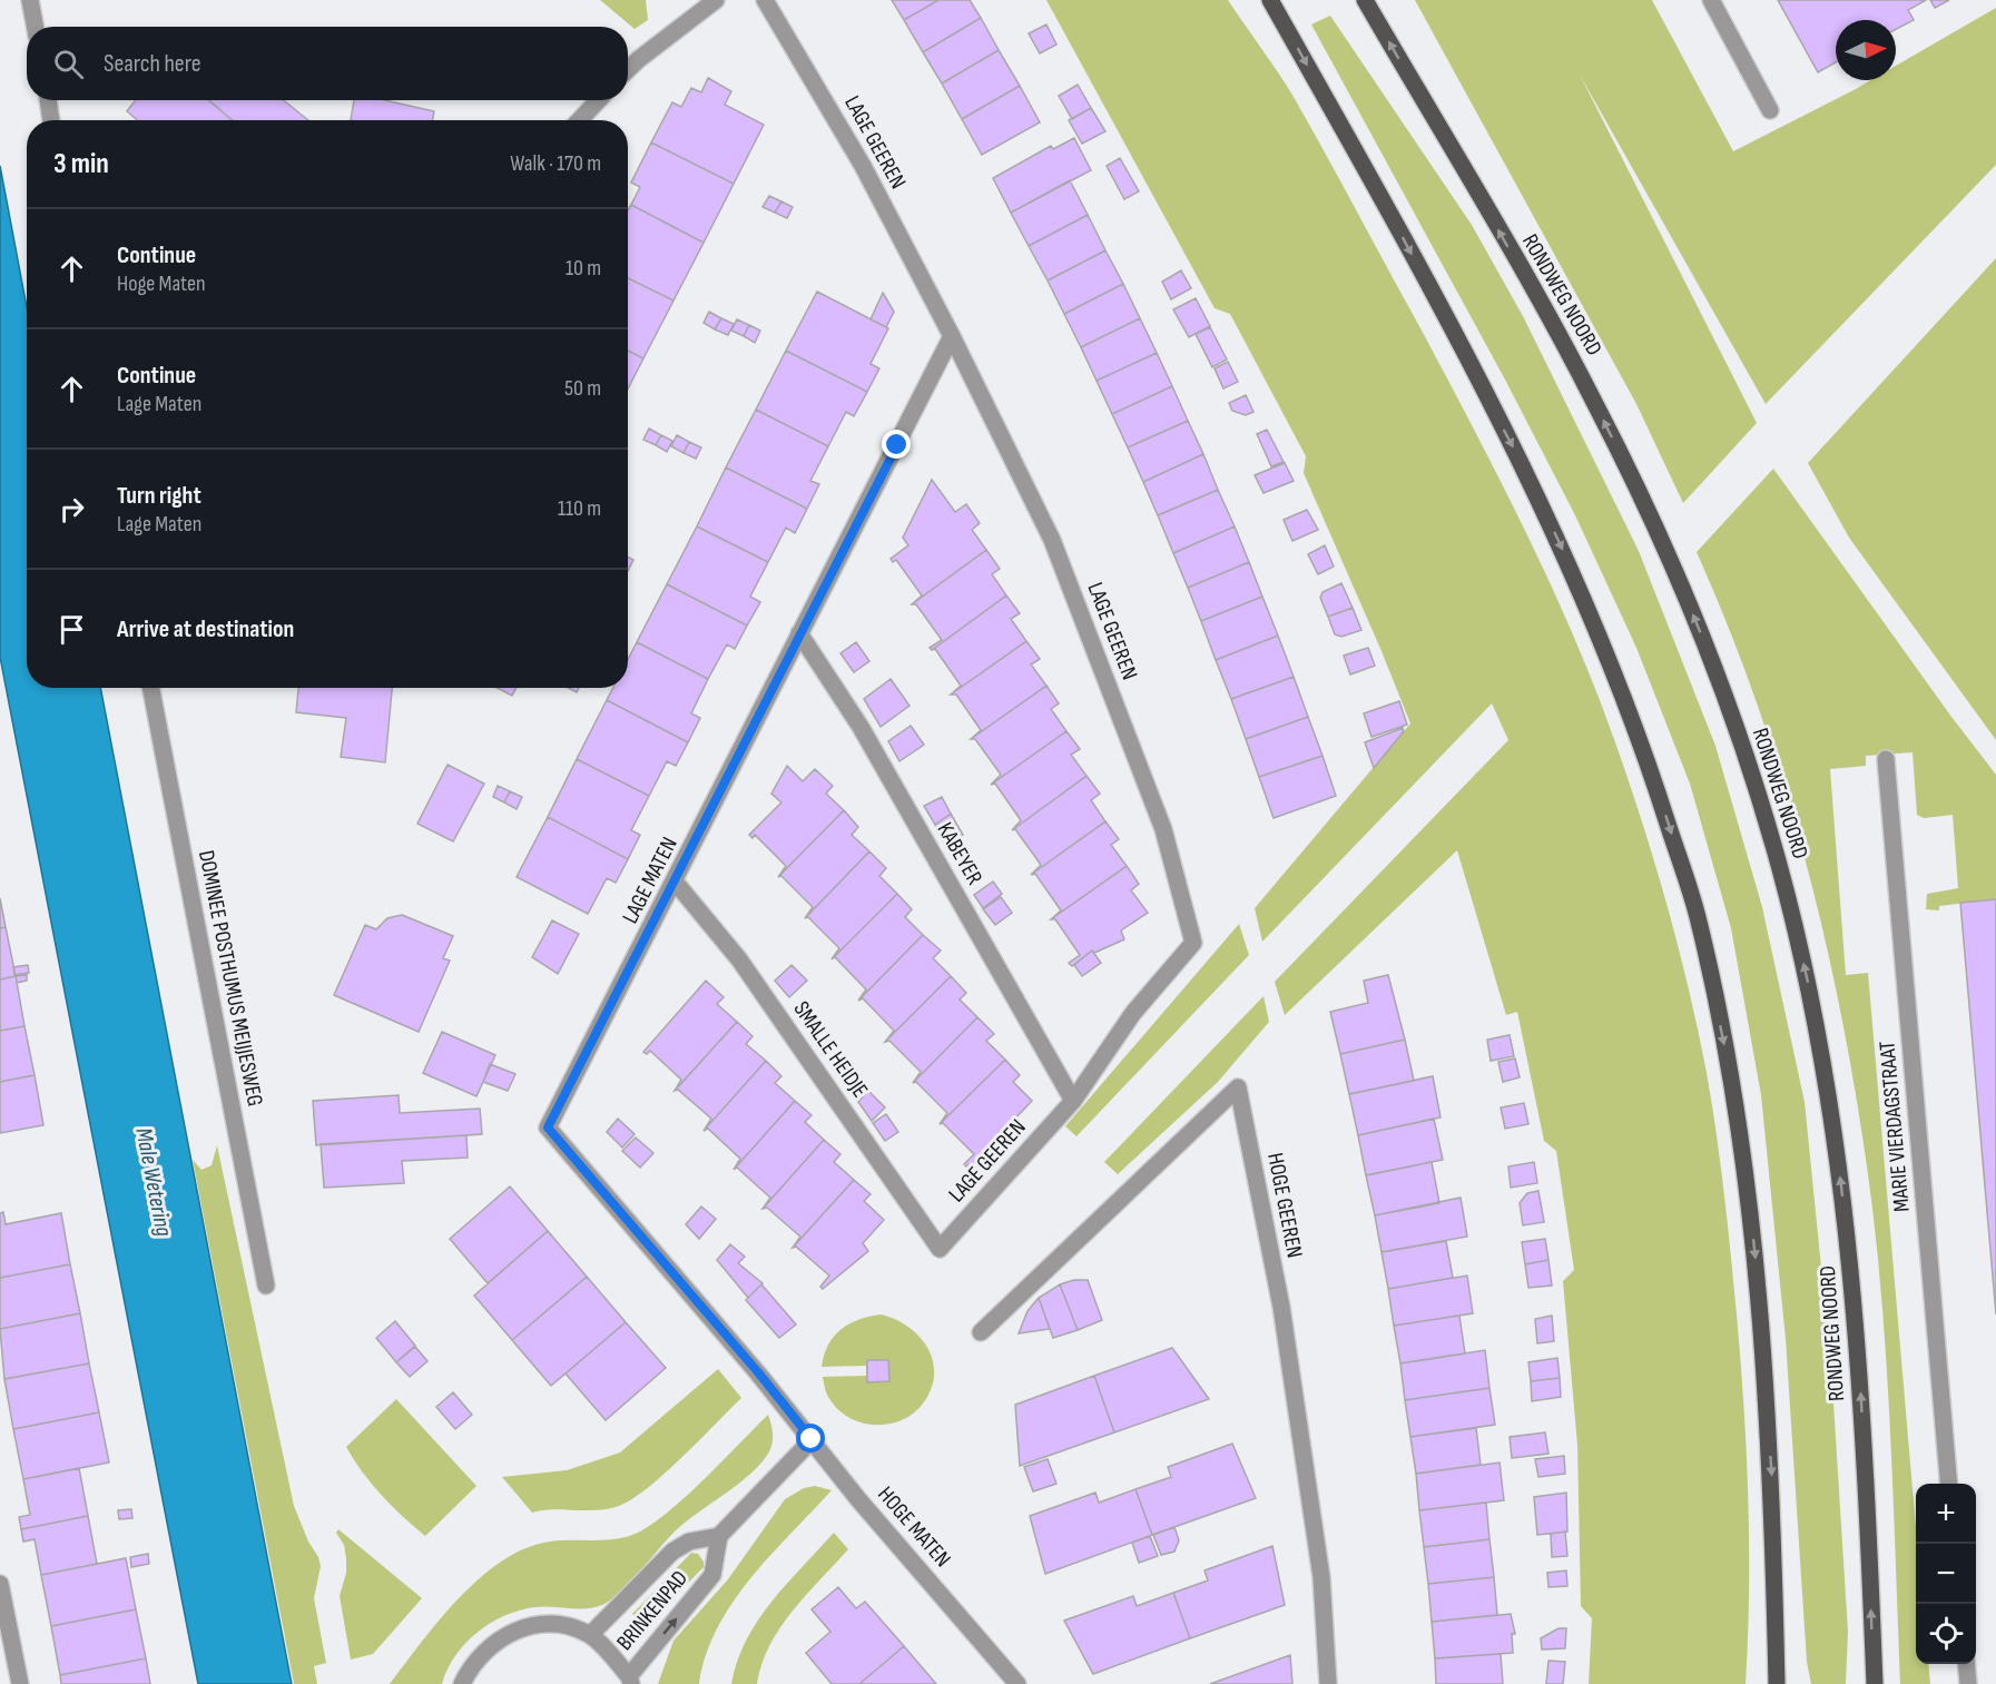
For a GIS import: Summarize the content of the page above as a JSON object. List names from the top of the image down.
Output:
{
  "streets": {
    "main road": ["RONDWEG NOORD"],
    "street": [
      "LAGE GEEREN",
      "KABEYER",
      "LAGE MATEN",
      "DOMINEE POSTHUMUS MEIJJESWEG",
      "SMALLE HEIDJE",
      "MARIE VIERDAGSTRAAT",
      "HOGE GEEREN",
      "HOGE MATEN",
      "BRINKENPAD"
    ]
  },
  "crossings": [
    ["LAGE GEEREN", "KABEYER"],
    ["LAGE GEEREN", "LAGE MATEN"],
    ["LAGE GEEREN", "SMALLE HEIDJE"],
    ["KABEYER", "LAGE MATEN"],
    ["LAGE MATEN", "SMALLE HEIDJE"],
    ["LAGE MATEN", "HOGE MATEN"]
  ],
  "water": ["Male Wetering"],
  "north": "right",
  "page": {
    "search": "Search here",
    "heading": ["3 min", "Walk · 170 m"],
    "list": [
      ["Continue", "Hoge Maten", "10 m"],
      ["Continue", "Lage Maten", "50 m"],
      ["Turn right", "Lage Maten", "110 m"],
      "Arrive at destination"
    ],
    "map_buttons": ["+", "−"]
  }
}
